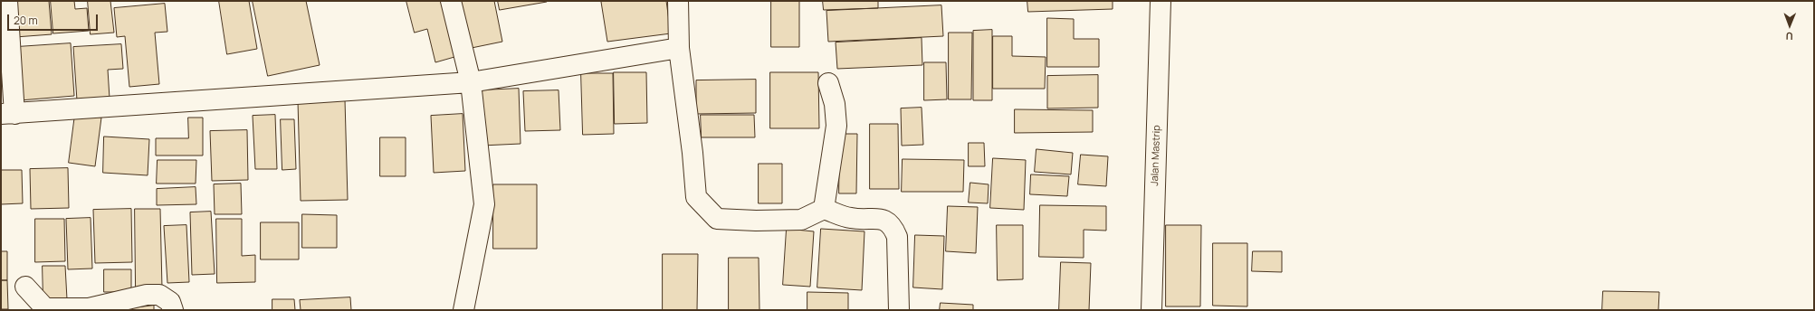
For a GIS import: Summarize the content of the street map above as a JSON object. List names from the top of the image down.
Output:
{
  "streets": {
    "street": ["Jalan Mastrip"]
  },
  "scale_bar": "20 m",
  "north": "bottom"
}
